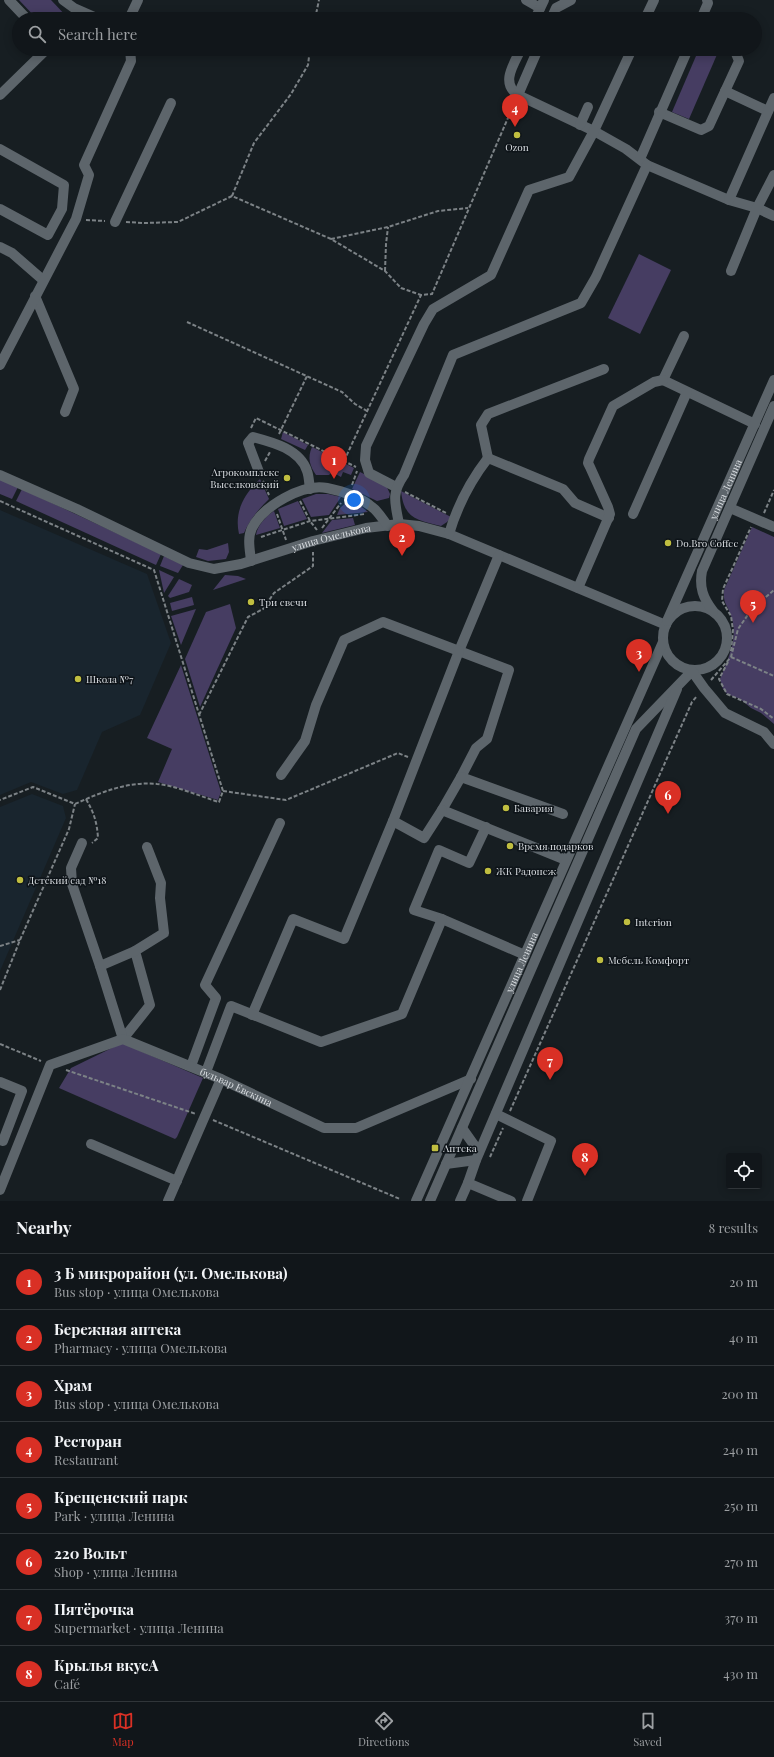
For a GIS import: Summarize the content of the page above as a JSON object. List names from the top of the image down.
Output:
{
  "streets": {
    "street": ["улица Ленина", "улица Омелькова", "бульвар Евскина"]
  },
  "crossings": [
    ["улица Ленина", "улица Омелькова"],
    ["улица Ленина", "бульвар Евскина"]
  ],
  "places": {
    "other": [
      "Ozon",
      "Агрокомплекс Выселковский",
      "Do.Bro Coffee",
      "Три свечи",
      "Школа №7",
      "Бавария",
      "Время подарков",
      "ЖК Радонеж",
      "Детский сад №18",
      "Interion",
      "Мебель Комфорт"
    ],
    "transit": ["Аптека"]
  },
  "page": {
    "search": "Search here",
    "pins": [
      "4",
      "1",
      "2",
      "5",
      "3",
      "6",
      "7",
      "8"
    ],
    "heading": ["Nearby", "8 results"],
    "list": [
      {
        "mark": "1",
        "name": "3 Б микрорайон (ул. Омелькова)",
        "note": "Bus stop · улица Омелькова",
        "value": "20 m"
      },
      {
        "mark": "2",
        "name": "Бережная аптека",
        "note": "Pharmacy · улица Омелькова",
        "value": "40 m"
      },
      {
        "mark": "3",
        "name": "Храм",
        "note": "Bus stop · улица Омелькова",
        "value": "200 m"
      },
      {
        "mark": "4",
        "name": "Ресторан",
        "note": "Restaurant",
        "value": "240 m"
      },
      {
        "mark": "5",
        "name": "Крещенский парк",
        "note": "Park · улица Ленина",
        "value": "250 m"
      },
      {
        "mark": "6",
        "name": "220 Вольт",
        "note": "Shop · улица Ленина",
        "value": "270 m"
      },
      {
        "mark": "7",
        "name": "Пятёрочка",
        "note": "Supermarket · улица Ленина",
        "value": "370 m"
      },
      {
        "mark": "8",
        "name": "Крылья вкусА",
        "note": "Café",
        "value": "430 m"
      }
    ],
    "nav": ["Map", "Directions", "Saved"]
  }
}
